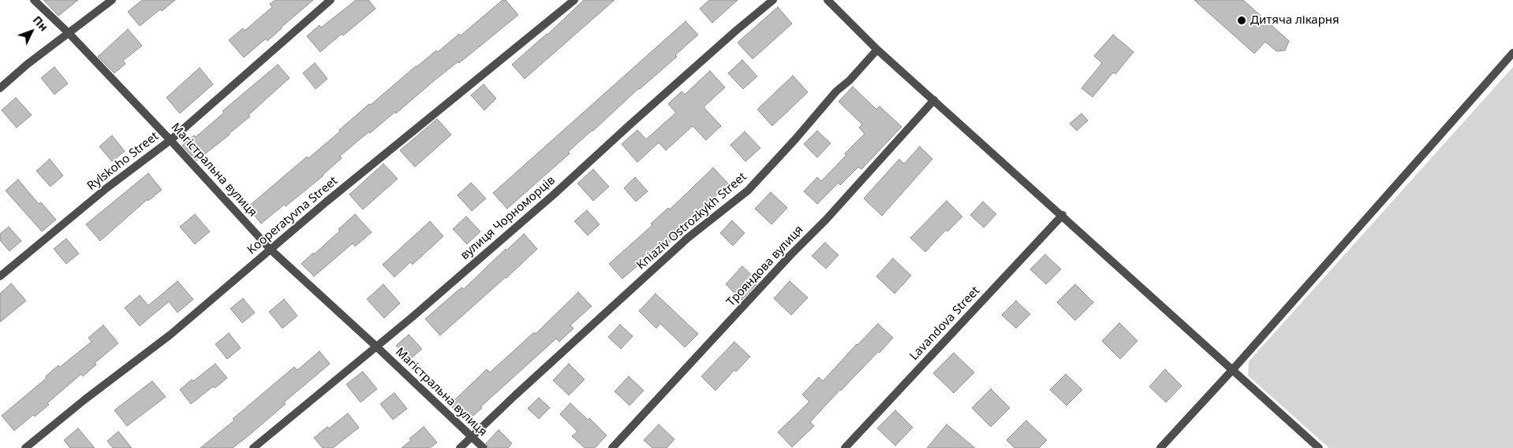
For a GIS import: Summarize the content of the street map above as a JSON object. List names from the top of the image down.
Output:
{
  "streets": {
    "street": [
      "Rylskoho Street",
      "Магістральна вулиця",
      "Kooperatyvna Street",
      "вулиця Чорноморців",
      "Kniaziv Ostrozkykh Street",
      "Трояндова вулиця",
      "Lavandova Street"
    ]
  },
  "crossings": [
    ["Rylskoho Street", "Магістральна вулиця"],
    ["Магістральна вулиця", "Kooperatyvna Street"],
    ["Магістральна вулиця", "вулиця Чорноморців"],
    ["Магістральна вулиця", "Kniaziv Ostrozkykh Street"]
  ],
  "places": ["Дитяча лікарня"],
  "north": "top right"
}
